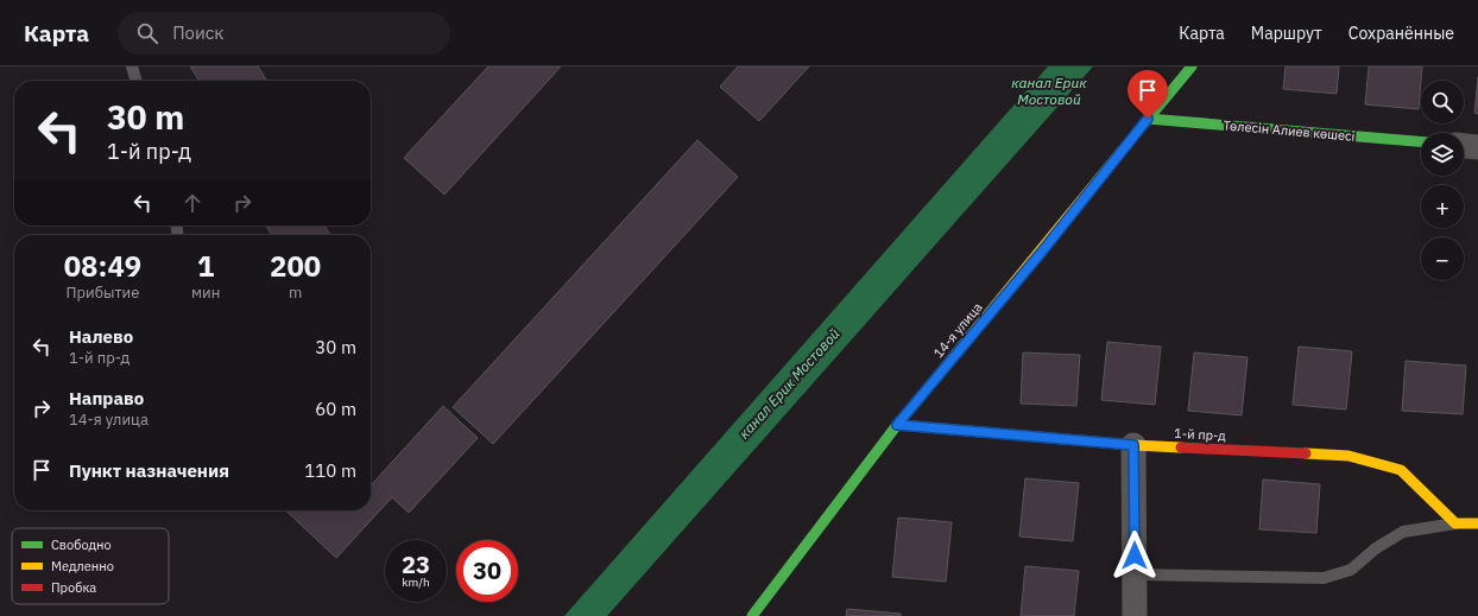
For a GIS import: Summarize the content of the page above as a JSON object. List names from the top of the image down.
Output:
{
  "streets": {
    "street": ["Төлесін Алиев көшесі", "14-я улица", "1-й пр-д"]
  },
  "crossings": [
    ["Төлесін Алиев көшесі", "14-я улица"],
    ["14-я улица", "1-й пр-д"]
  ],
  "water": ["канал Ерик Мостовой"],
  "legend": ["Свободно", "Медленно", "Пробка"],
  "page": {
    "header": "Карта",
    "search": "Поиск",
    "nav": ["Карта", "Маршрут", "Сохранённые"],
    "map_buttons": ["+", "−"],
    "turn": ["30 m", "1-й пр-д"],
    "eta": [
      "08:49",
      "Прибытие",
      "1",
      "мин",
      "200",
      "m"
    ],
    "list": [
      {
        "name": "Налево",
        "note": "1-й пр-д",
        "value": "30 m"
      },
      {
        "name": "Направо",
        "note": "14-я улица",
        "value": "60 m"
      },
      {
        "name": "Пункт назначения",
        "value": "110 m"
      }
    ],
    "speed": "23 km/h",
    "limit": "30"
  }
}
